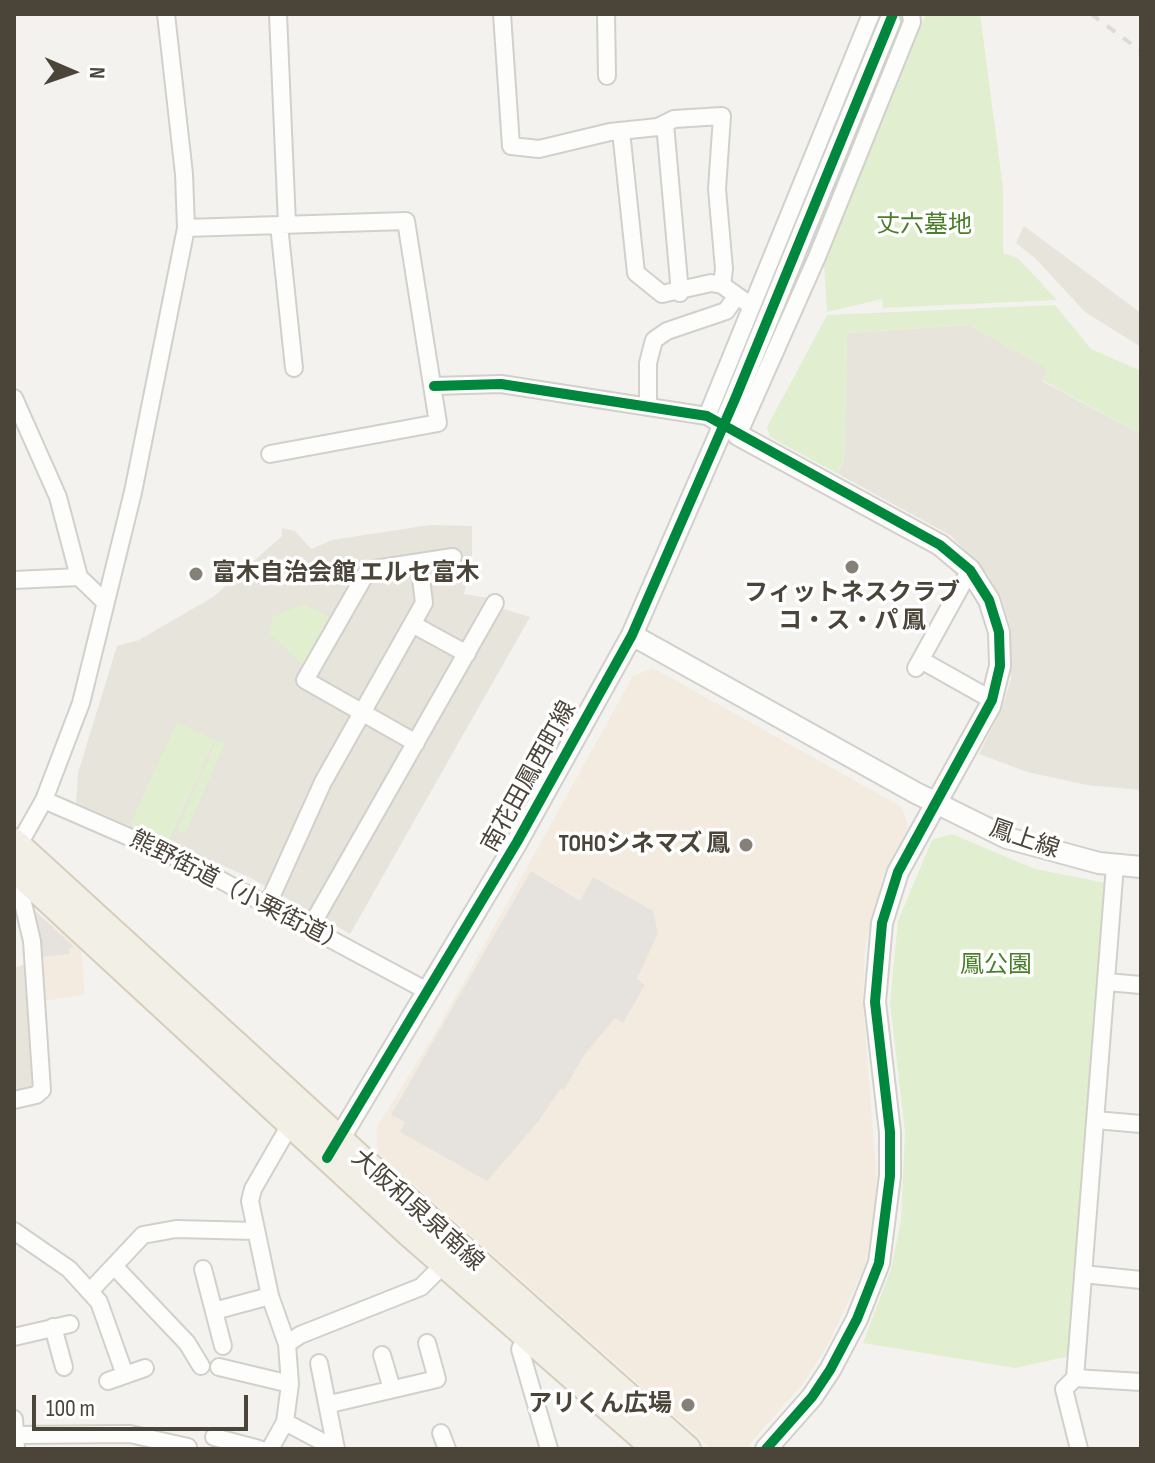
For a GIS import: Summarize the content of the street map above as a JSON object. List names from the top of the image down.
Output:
{
  "streets": {
    "main road": ["大阪和泉泉南線"],
    "street": ["南花田鳳西町線", "鳳上線", "熊野街道（小栗街道）"]
  },
  "crossings": [
    ["南花田鳳西町線", "鳳上線"],
    ["南花田鳳西町線", "熊野街道（小栗街道）"],
    ["南花田鳳西町線", "大阪和泉泉南線"]
  ],
  "parks": ["丈六墓地", "鳳公園"],
  "places": [
    "フィットネスクラブ コ・ス・パ 鳳",
    "富木自治会館 エルセ富木",
    "TOHOシネマズ 鳳",
    "アリくん広場"
  ],
  "scale_bar": "100 m",
  "north": "right"
}
